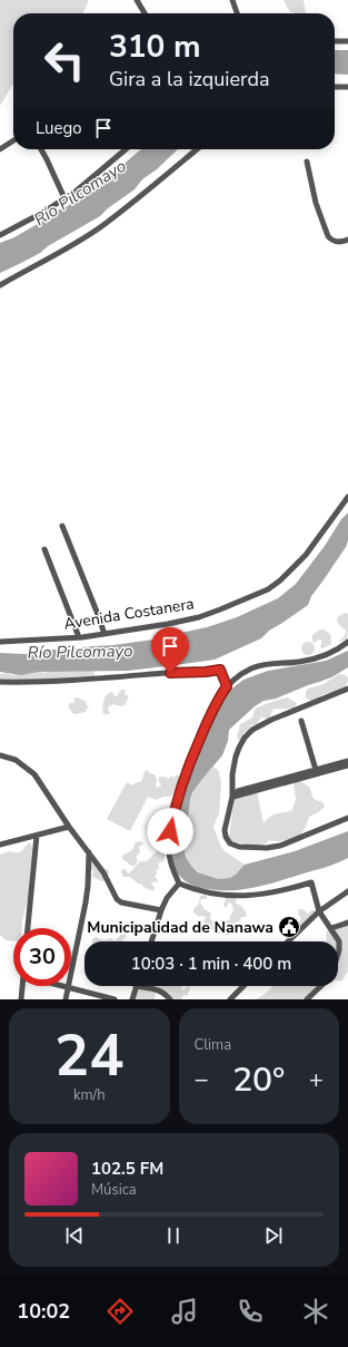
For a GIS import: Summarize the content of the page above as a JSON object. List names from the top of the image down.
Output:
{
  "streets": {
    "street": ["Avenida Costanera"]
  },
  "water": ["Río Pilcomayo"],
  "places": {
    "public building": ["Municipalidad de Nanawa"]
  },
  "page": {
    "turn": ["310 m", "Gira a la izquierda"],
    "then": "Luego",
    "limit": "30",
    "trip": "10:03 · 1 min · 400 m",
    "tile": [
      ["24", "km/h"],
      "Clima"
    ],
    "heat": ["−", "20°", "+"],
    "song": ["102.5 FM", "Música"],
    "tabs": "10:02"
  }
}
